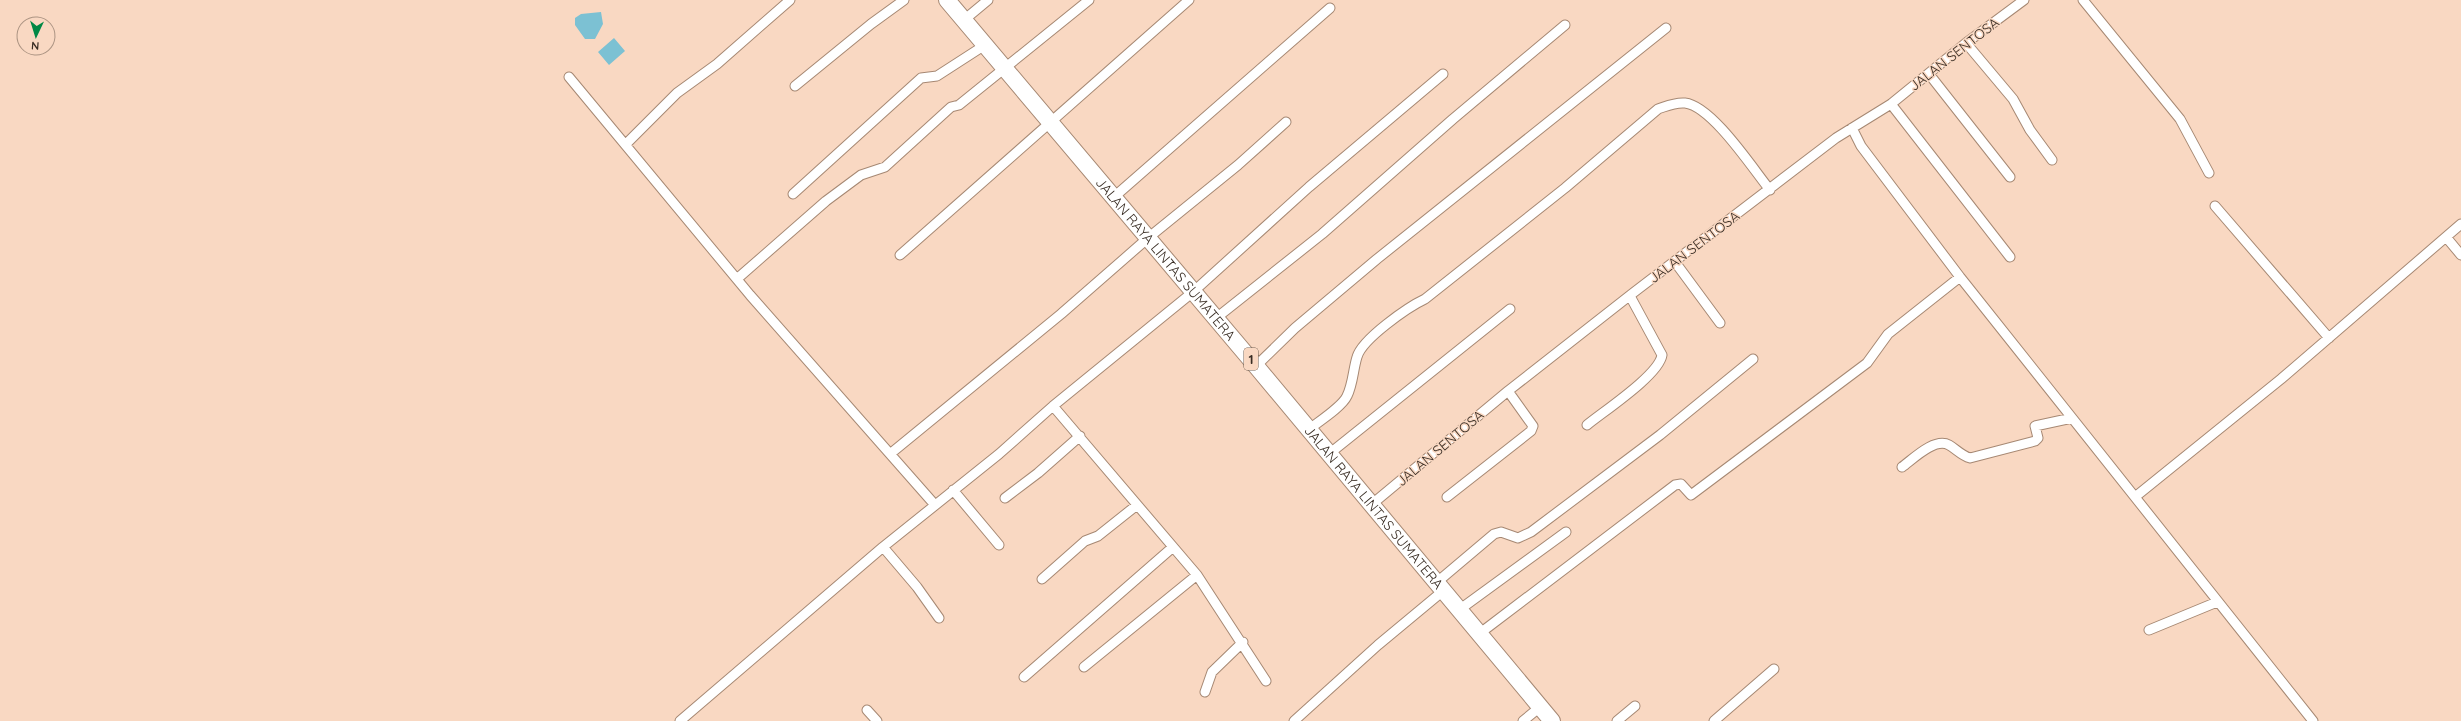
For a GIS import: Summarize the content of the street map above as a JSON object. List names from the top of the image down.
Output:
{
  "streets": {
    "highway": ["JALAN RAYA LINTAS SUMATERA", "1"],
    "street": ["JALAN SENTOSA"]
  },
  "crossings": [
    ["JALAN SENTOSA", "JALAN RAYA LINTAS SUMATERA"]
  ],
  "north": "bottom"
}
